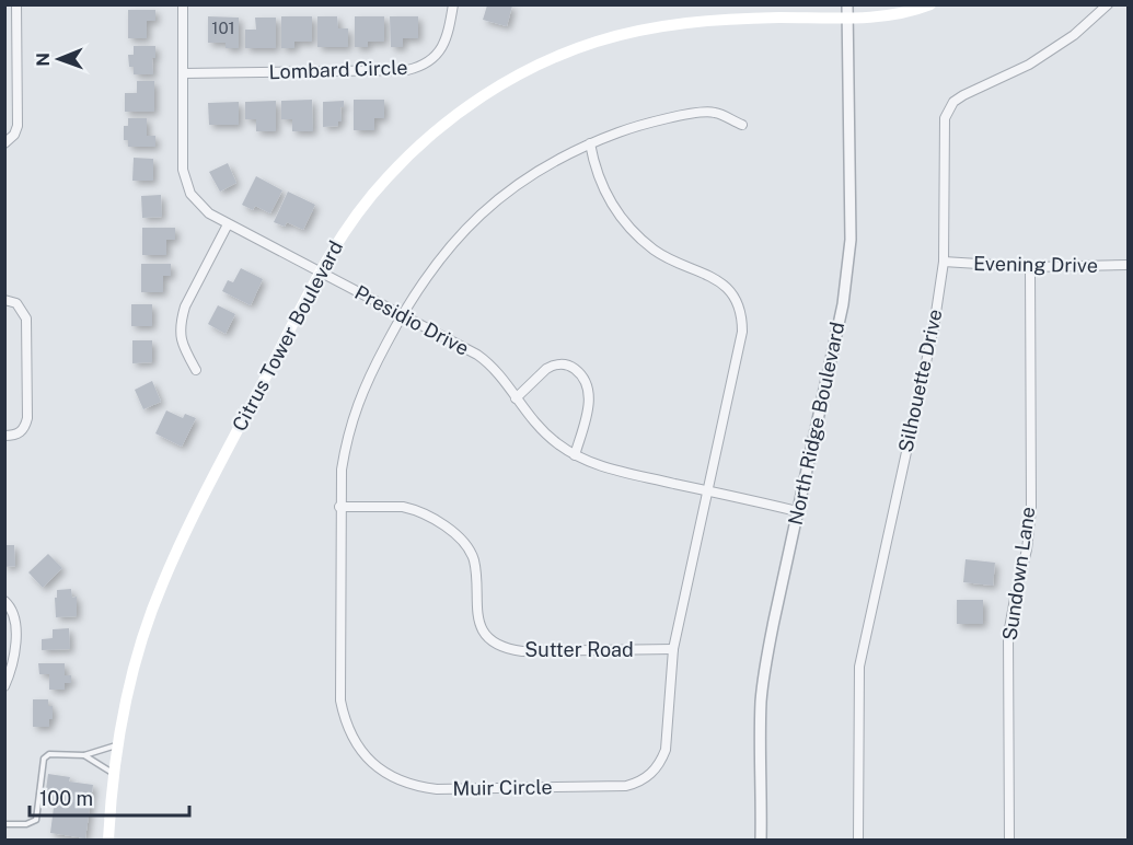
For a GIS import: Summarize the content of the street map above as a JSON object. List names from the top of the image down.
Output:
{
  "streets": {
    "main road": ["Citrus Tower Boulevard"],
    "street": [
      "Lombard Circle",
      "Evening Drive",
      "Presidio Drive",
      "Silhouette Drive",
      "North Ridge Boulevard",
      "Sundown Lane",
      "Sutter Road",
      "Muir Circle"
    ]
  },
  "crossings": [
    ["Lombard Circle", "Presidio Drive"],
    ["Evening Drive", "Silhouette Drive"],
    ["Evening Drive", "Sundown Lane"],
    ["Presidio Drive", "Citrus Tower Boulevard"],
    ["Presidio Drive", "North Ridge Boulevard"],
    ["Presidio Drive", "Muir Circle"],
    ["Citrus Tower Boulevard", "North Ridge Boulevard"],
    ["Sutter Road", "Muir Circle"]
  ],
  "house_numbers": ["101"],
  "scale_bar": "100 m",
  "north": "left"
}
